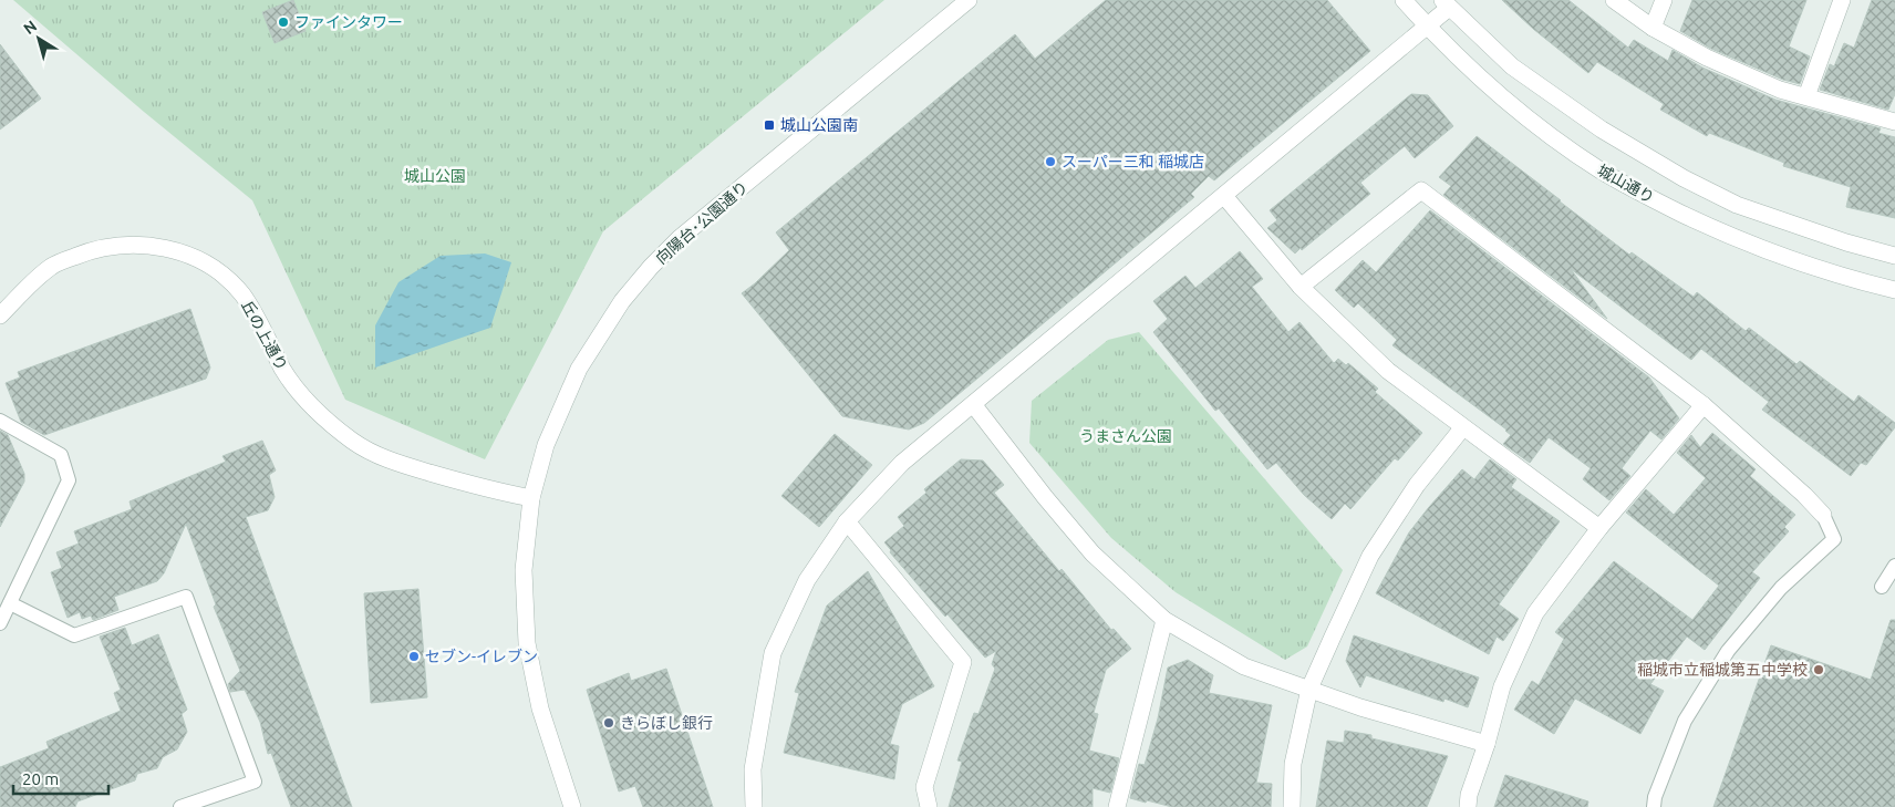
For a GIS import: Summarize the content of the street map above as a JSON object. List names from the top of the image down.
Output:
{
  "streets": {
    "street": ["城山通り", "向陽台･公園通り", "丘の上通り"]
  },
  "crossings": [
    ["向陽台･公園通り", "丘の上通り"]
  ],
  "parks": ["城山公園", "うまさん公園"],
  "places": {
    "other": [
      "ファインタワー",
      "スーパー三和 稲城店",
      "セブン-イレブン",
      "稲城市立稲城第五中学校",
      "きらぼし銀行"
    ],
    "transit": ["城山公園南"]
  },
  "scale_bar": "20 m",
  "north": "top left"
}
